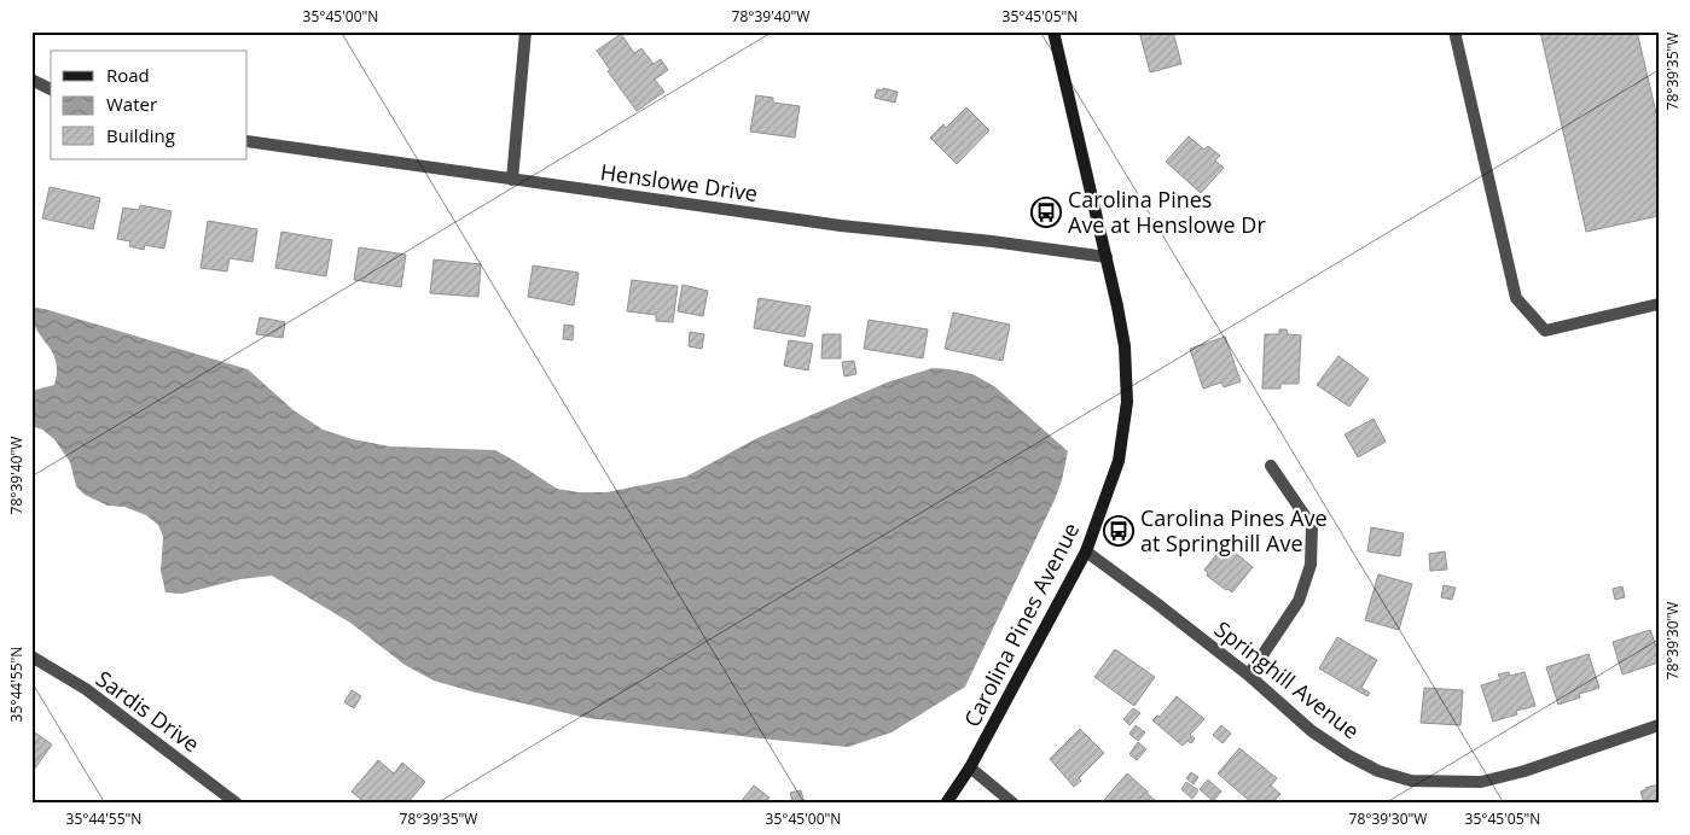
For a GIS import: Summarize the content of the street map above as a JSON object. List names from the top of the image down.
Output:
{
  "streets": {
    "street": [
      "Henslowe Drive",
      "Carolina Pines Avenue",
      "Springhill Avenue",
      "Sardis Drive"
    ]
  },
  "crossings": [
    ["Henslowe Drive", "Carolina Pines Avenue"],
    ["Carolina Pines Avenue", "Springhill Avenue"]
  ],
  "places": {
    "bus stop": ["Carolina Pines Ave at Henslowe Dr", "Carolina Pines Ave at Springhill Ave"]
  },
  "legend": ["Road", "Water", "Building"],
  "coordinates": [
    "35°45'00\"N",
    "78°39'40\"W",
    "35°45'05\"N",
    "78°39'35\"W",
    "78°39'30\"W",
    "35°44'55\"N"
  ]
}
